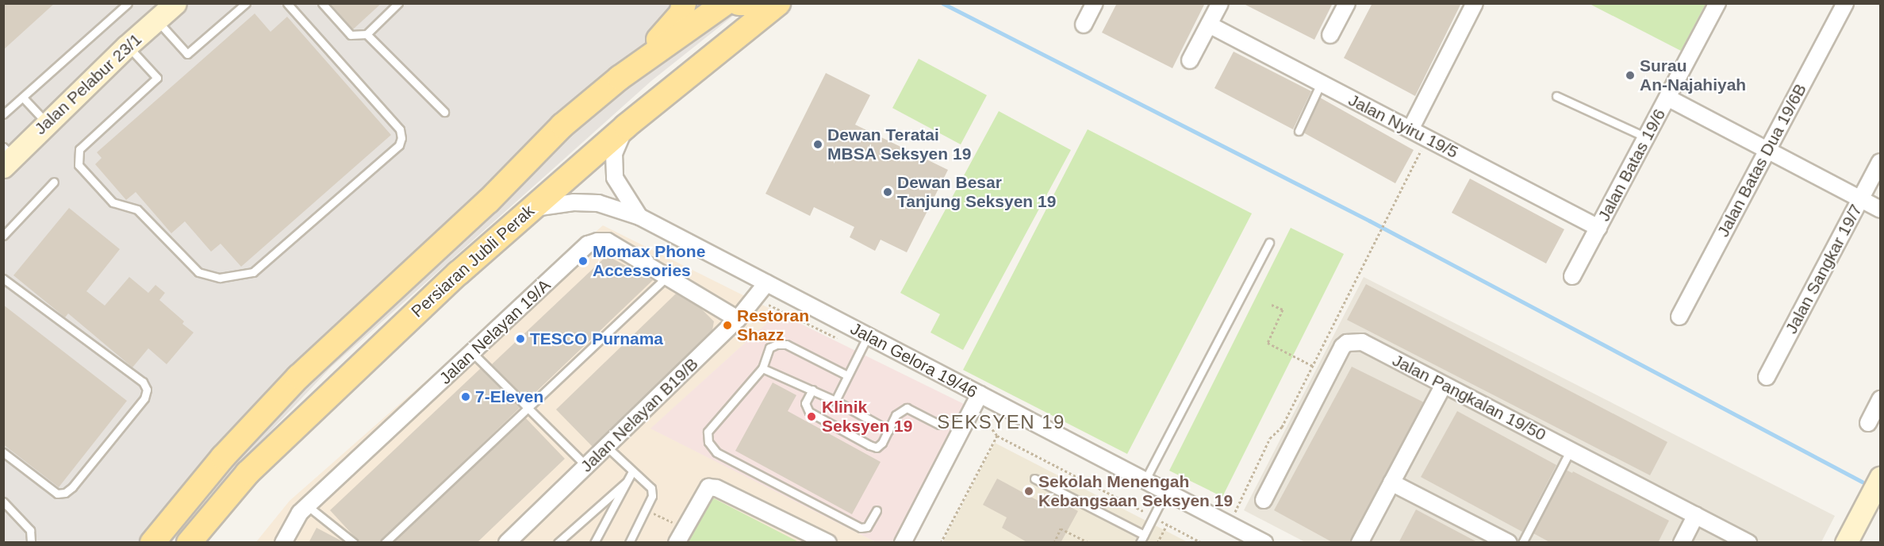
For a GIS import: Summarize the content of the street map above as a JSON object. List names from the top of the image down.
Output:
{
  "streets": {
    "main road": ["Persiaran Jubli Perak"],
    "street": [
      "Jalan Pelabur 23/1",
      "Jalan Nyiru 19/5",
      "Jalan Batas Dua 19/6B",
      "Jalan Batas 19/6",
      "Jalan Sangkar 19/7",
      "Jalan Nelayan 19/A",
      "Jalan Gelora 19/46",
      "Jalan Pangkalan 19/50",
      "Jalan Nelayan B19/B"
    ]
  },
  "crossings": [
    ["Jalan Nyiru 19/5", "Jalan Batas 19/6"],
    ["Persiaran Jubli Perak", "Jalan Gelora 19/46"],
    ["Jalan Nelayan 19/A", "Jalan Nelayan B19/B"],
    ["Jalan Gelora 19/46", "Jalan Nelayan B19/B"]
  ],
  "districts": ["SEKSYEN 19"],
  "places": [
    "Surau An-Najahiyah",
    "Dewan Teratai MBSA Seksyen 19",
    "Dewan Besar Tanjung Seksyen 19",
    "Momax Phone Accessories",
    "Restoran Shazz",
    "TESCO Purnama",
    "7-Eleven",
    "Klinik Seksyen 19",
    "Sekolah Menengah Kebangsaan Seksyen 19"
  ]
}
